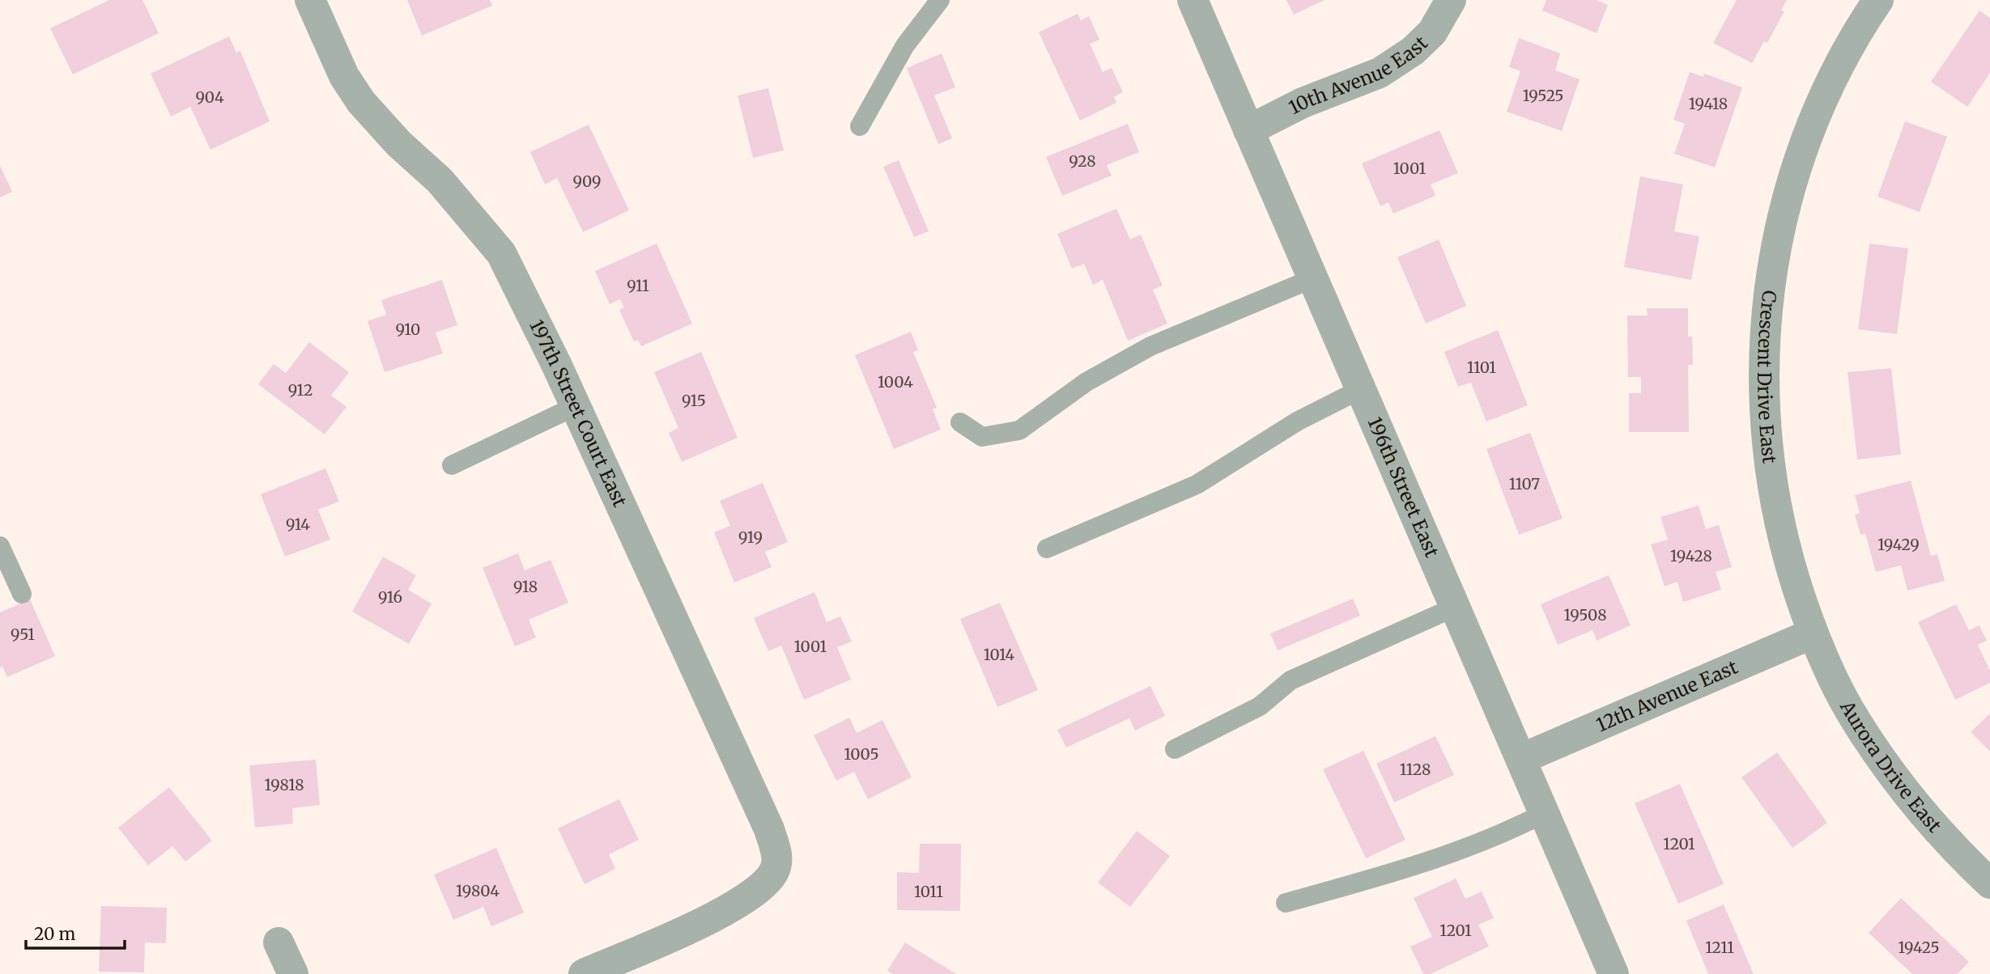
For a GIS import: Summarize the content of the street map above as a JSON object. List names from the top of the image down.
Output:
{
  "streets": {
    "street": [
      "10th Avenue East",
      "Crescent Drive East",
      "197th Street Court East",
      "196th Street East",
      "12th Avenue East",
      "Aurora Drive East"
    ]
  },
  "crossings": [
    ["10th Avenue East", "196th Street East"],
    ["Crescent Drive East", "12th Avenue East"],
    ["Crescent Drive East", "Aurora Drive East"],
    ["196th Street East", "12th Avenue East"],
    ["12th Avenue East", "Aurora Drive East"]
  ],
  "house_numbers": [
    "19525",
    "904",
    "19418",
    "928",
    "1001",
    "909",
    "911",
    "910",
    "1101",
    "1004",
    "912",
    "915",
    "1107",
    "914",
    "919",
    "19429",
    "19428",
    "918",
    "916",
    "19508",
    "951",
    "1001",
    "1014",
    "1005",
    "1128",
    "19818",
    "1201",
    "19804",
    "1011",
    "1201",
    "1211",
    "19425"
  ],
  "scale_bar": "20 m"
}
